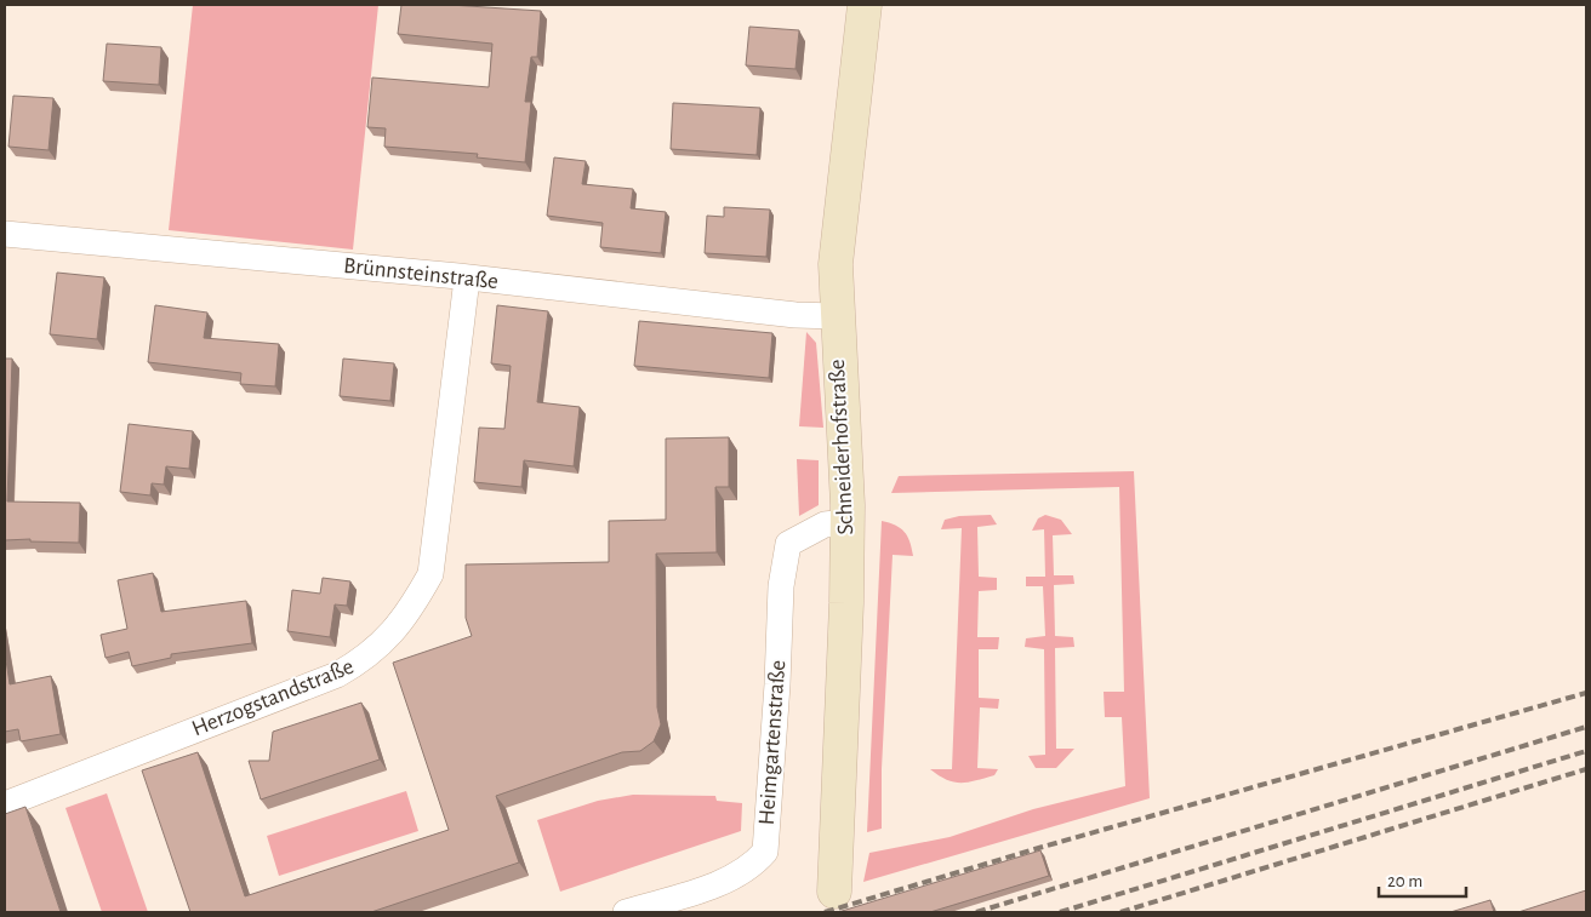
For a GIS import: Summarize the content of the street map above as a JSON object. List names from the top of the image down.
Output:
{
  "streets": {
    "street": [
      "Brünnsteinstraße",
      "Schneiderhofstraße",
      "Herzogstandstraße",
      "Heimgartenstraße"
    ]
  },
  "crossings": [
    ["Brünnsteinstraße", "Schneiderhofstraße"],
    ["Brünnsteinstraße", "Herzogstandstraße"],
    ["Schneiderhofstraße", "Heimgartenstraße"]
  ],
  "scale_bar": "20 m"
}
